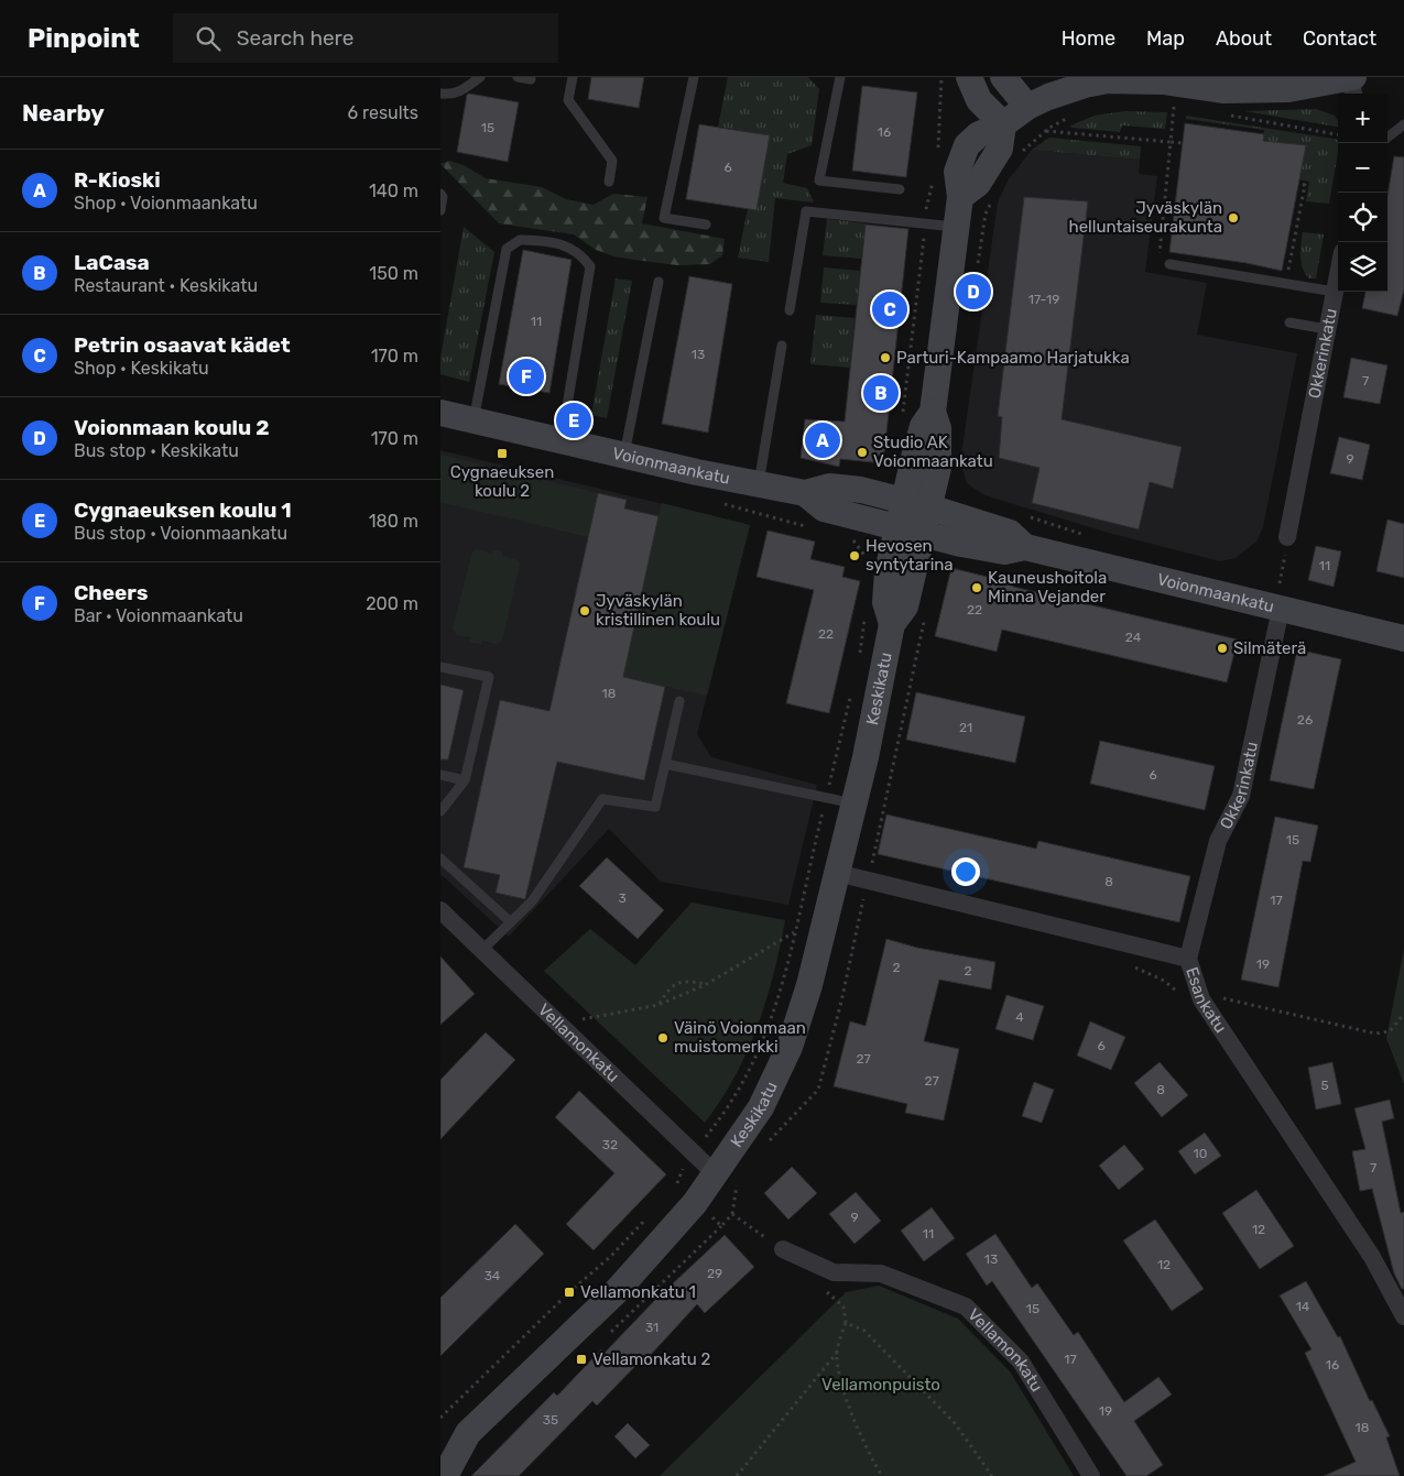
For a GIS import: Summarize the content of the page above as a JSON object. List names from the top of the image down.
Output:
{
  "streets": {
    "street": [
      "Okkerinkatu",
      "Voionmaankatu",
      "Keskikatu",
      "Esankatu",
      "Vellamonkatu"
    ]
  },
  "crossings": [
    ["Okkerinkatu", "Voionmaankatu"],
    ["Okkerinkatu", "Esankatu"],
    ["Voionmaankatu", "Keskikatu"],
    ["Keskikatu", "Esankatu"],
    ["Keskikatu", "Vellamonkatu"]
  ],
  "parks": ["Vellamonpuisto"],
  "places": {
    "other": [
      "Jyväskylän helluntaiseurakunta",
      "Parturi-Kampaamo Harjatukka",
      "Studio AK Voionmaankatu",
      "Hevosen syntytarina",
      "Kauneushoitola Minna Vejander",
      "Jyväskylän kristillinen koulu",
      "Silmäterä",
      "Väinö Voionmaan muistomerkki"
    ],
    "transit": ["Cygnaeuksen koulu 2", "Vellamonkatu 1", "Vellamonkatu 2"]
  },
  "house_numbers": [
    "15",
    "16",
    "6",
    "17-19",
    "11",
    "13",
    "7",
    "9",
    "11",
    "22",
    "22",
    "24",
    "18",
    "26",
    "21",
    "6",
    "15",
    "8",
    "3",
    "17",
    "19",
    "2",
    "2",
    "4",
    "6",
    "27",
    "27",
    "5",
    "8",
    "32",
    "10",
    "7",
    "9",
    "12",
    "11",
    "13",
    "12",
    "29",
    "34",
    "14",
    "15",
    "31",
    "17",
    "16",
    "19",
    "35",
    "18"
  ],
  "page": {
    "header": "Pinpoint",
    "search": "Search here",
    "nav": [
      "Home",
      "Map",
      "About",
      "Contact"
    ],
    "heading": ["Nearby", "6 results"],
    "map_buttons": ["+", "−"],
    "list": [
      {
        "mark": "A",
        "name": "R-Kioski",
        "note": "Shop · Voionmaankatu",
        "value": "140 m"
      },
      {
        "mark": "B",
        "name": "LaCasa",
        "note": "Restaurant · Keskikatu",
        "value": "150 m"
      },
      {
        "mark": "C",
        "name": "Petrin osaavat kädet",
        "note": "Shop · Keskikatu",
        "value": "170 m"
      },
      {
        "mark": "D",
        "name": "Voionmaan koulu 2",
        "note": "Bus stop · Keskikatu",
        "value": "170 m"
      },
      {
        "mark": "E",
        "name": "Cygnaeuksen koulu 1",
        "note": "Bus stop · Voionmaankatu",
        "value": "180 m"
      },
      {
        "mark": "F",
        "name": "Cheers",
        "note": "Bar · Voionmaankatu",
        "value": "200 m"
      }
    ],
    "pins": [
      "D",
      "C",
      "F",
      "B",
      "E",
      "A"
    ]
  }
}
